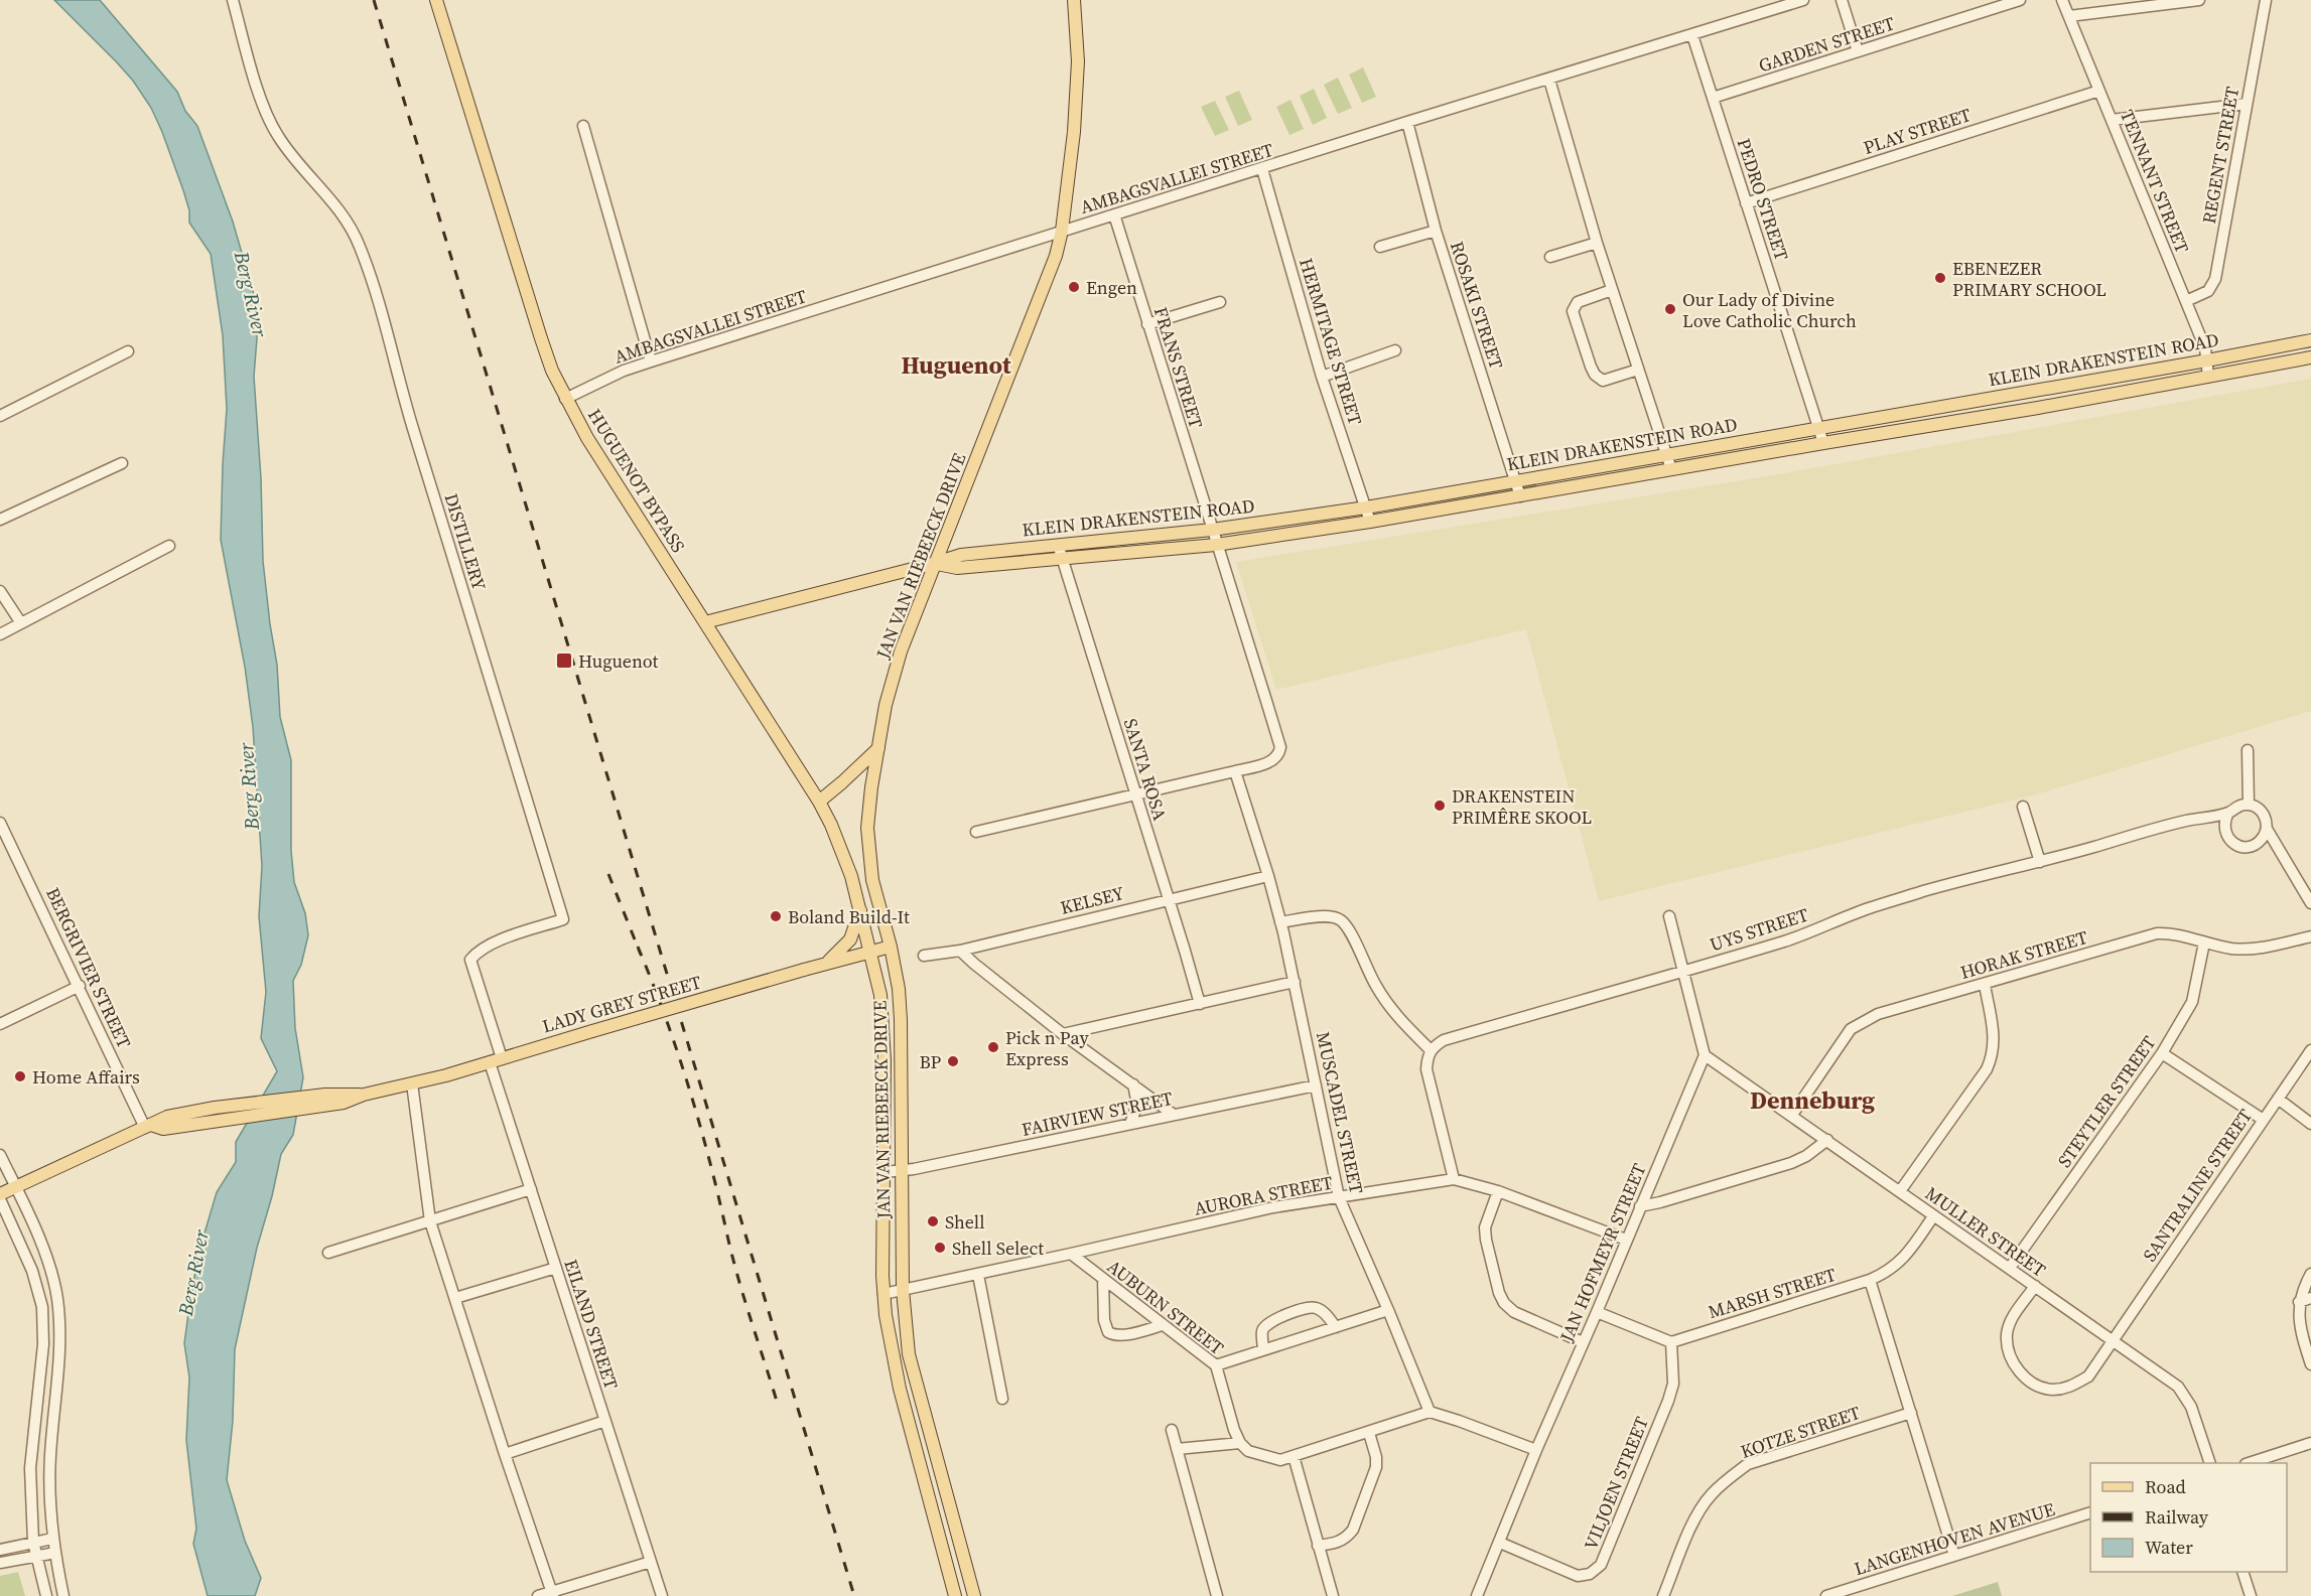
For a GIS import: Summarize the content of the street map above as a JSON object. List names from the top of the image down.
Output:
{
  "streets": {
    "main road": [
      "KLEIN DRAKENSTEIN ROAD",
      "HUGUENOT BYPASS",
      "JAN VAN RIEBEECK DRIVE",
      "LADY GREY STREET"
    ],
    "street": [
      "GARDEN STREET",
      "PLAY STREET",
      "REGENT STREET",
      "AMBAGSVALLEI STREET",
      "TENNANT STREET",
      "PEDRO STREET",
      "ROSAKI STREET",
      "HERMITAGE STREET",
      "FRANS STREET",
      "DISTILLERY",
      "SANTA ROSA",
      "KELSEY",
      "UYS STREET",
      "HORAK STREET",
      "BERGRIVIER STREET",
      "STEYTLER STREET",
      "MUSCADEL STREET",
      "FAIRVIEW STREET",
      "SANTRALINE STREET",
      "AURORA STREET",
      "MULLER STREET",
      "JAN HOFMEYR STREET",
      "MARSH STREET",
      "AUBURN STREET",
      "EILAND STREET",
      "KOTZE STREET",
      "VILJOEN STREET",
      "LANGENHOVEN AVENUE"
    ]
  },
  "crossings": [
    ["GARDEN STREET", "PEDRO STREET"],
    ["PLAY STREET", "TENNANT STREET"],
    ["PLAY STREET", "PEDRO STREET"],
    ["REGENT STREET", "TENNANT STREET"],
    ["AMBAGSVALLEI STREET", "PEDRO STREET"],
    ["AMBAGSVALLEI STREET", "ROSAKI STREET"],
    ["AMBAGSVALLEI STREET", "HERMITAGE STREET"],
    ["AMBAGSVALLEI STREET", "FRANS STREET"],
    ["AMBAGSVALLEI STREET", "HUGUENOT BYPASS"],
    ["AMBAGSVALLEI STREET", "JAN VAN RIEBEECK DRIVE"],
    ["TENNANT STREET", "KLEIN DRAKENSTEIN ROAD"],
    ["PEDRO STREET", "KLEIN DRAKENSTEIN ROAD"],
    ["ROSAKI STREET", "KLEIN DRAKENSTEIN ROAD"],
    ["HERMITAGE STREET", "KLEIN DRAKENSTEIN ROAD"],
    ["KLEIN DRAKENSTEIN ROAD", "FRANS STREET"],
    ["KLEIN DRAKENSTEIN ROAD", "HUGUENOT BYPASS"],
    ["KLEIN DRAKENSTEIN ROAD", "JAN VAN RIEBEECK DRIVE"],
    ["KLEIN DRAKENSTEIN ROAD", "SANTA ROSA"],
    ["HUGUENOT BYPASS", "JAN VAN RIEBEECK DRIVE"],
    ["HUGUENOT BYPASS", "LADY GREY STREET"],
    ["DISTILLERY", "LADY GREY STREET"],
    ["DISTILLERY", "EILAND STREET"],
    ["JAN VAN RIEBEECK DRIVE", "LADY GREY STREET"],
    ["JAN VAN RIEBEECK DRIVE", "FAIRVIEW STREET"],
    ["JAN VAN RIEBEECK DRIVE", "AURORA STREET"],
    ["SANTA ROSA", "KELSEY"],
    ["KELSEY", "MUSCADEL STREET"],
    ["HORAK STREET", "STEYTLER STREET"],
    ["HORAK STREET", "MULLER STREET"],
    ["BERGRIVIER STREET", "LADY GREY STREET"],
    ["LADY GREY STREET", "EILAND STREET"],
    ["STEYTLER STREET", "MULLER STREET"],
    ["MUSCADEL STREET", "FAIRVIEW STREET"],
    ["MUSCADEL STREET", "AURORA STREET"],
    ["SANTRALINE STREET", "MULLER STREET"],
    ["AURORA STREET", "JAN HOFMEYR STREET"],
    ["AURORA STREET", "AUBURN STREET"],
    ["MULLER STREET", "JAN HOFMEYR STREET"],
    ["MULLER STREET", "MARSH STREET"],
    ["JAN HOFMEYR STREET", "VILJOEN STREET"],
    ["MARSH STREET", "VILJOEN STREET"]
  ],
  "districts": ["Huguenot", "Denneburg"],
  "water": ["Berg River"],
  "places": {
    "other": [
      "EBENEZER PRIMARY SCHOOL",
      "Engen",
      "Our Lady of Divine Love Catholic Church",
      "DRAKENSTEIN PRIMÊRE SKOOL",
      "Boland Build-It",
      "Pick n Pay Express",
      "BP",
      "Home Affairs",
      "Shell",
      "Shell Select"
    ],
    "transit": ["Huguenot"]
  },
  "legend": ["Road", "Railway", "Water"]
}
